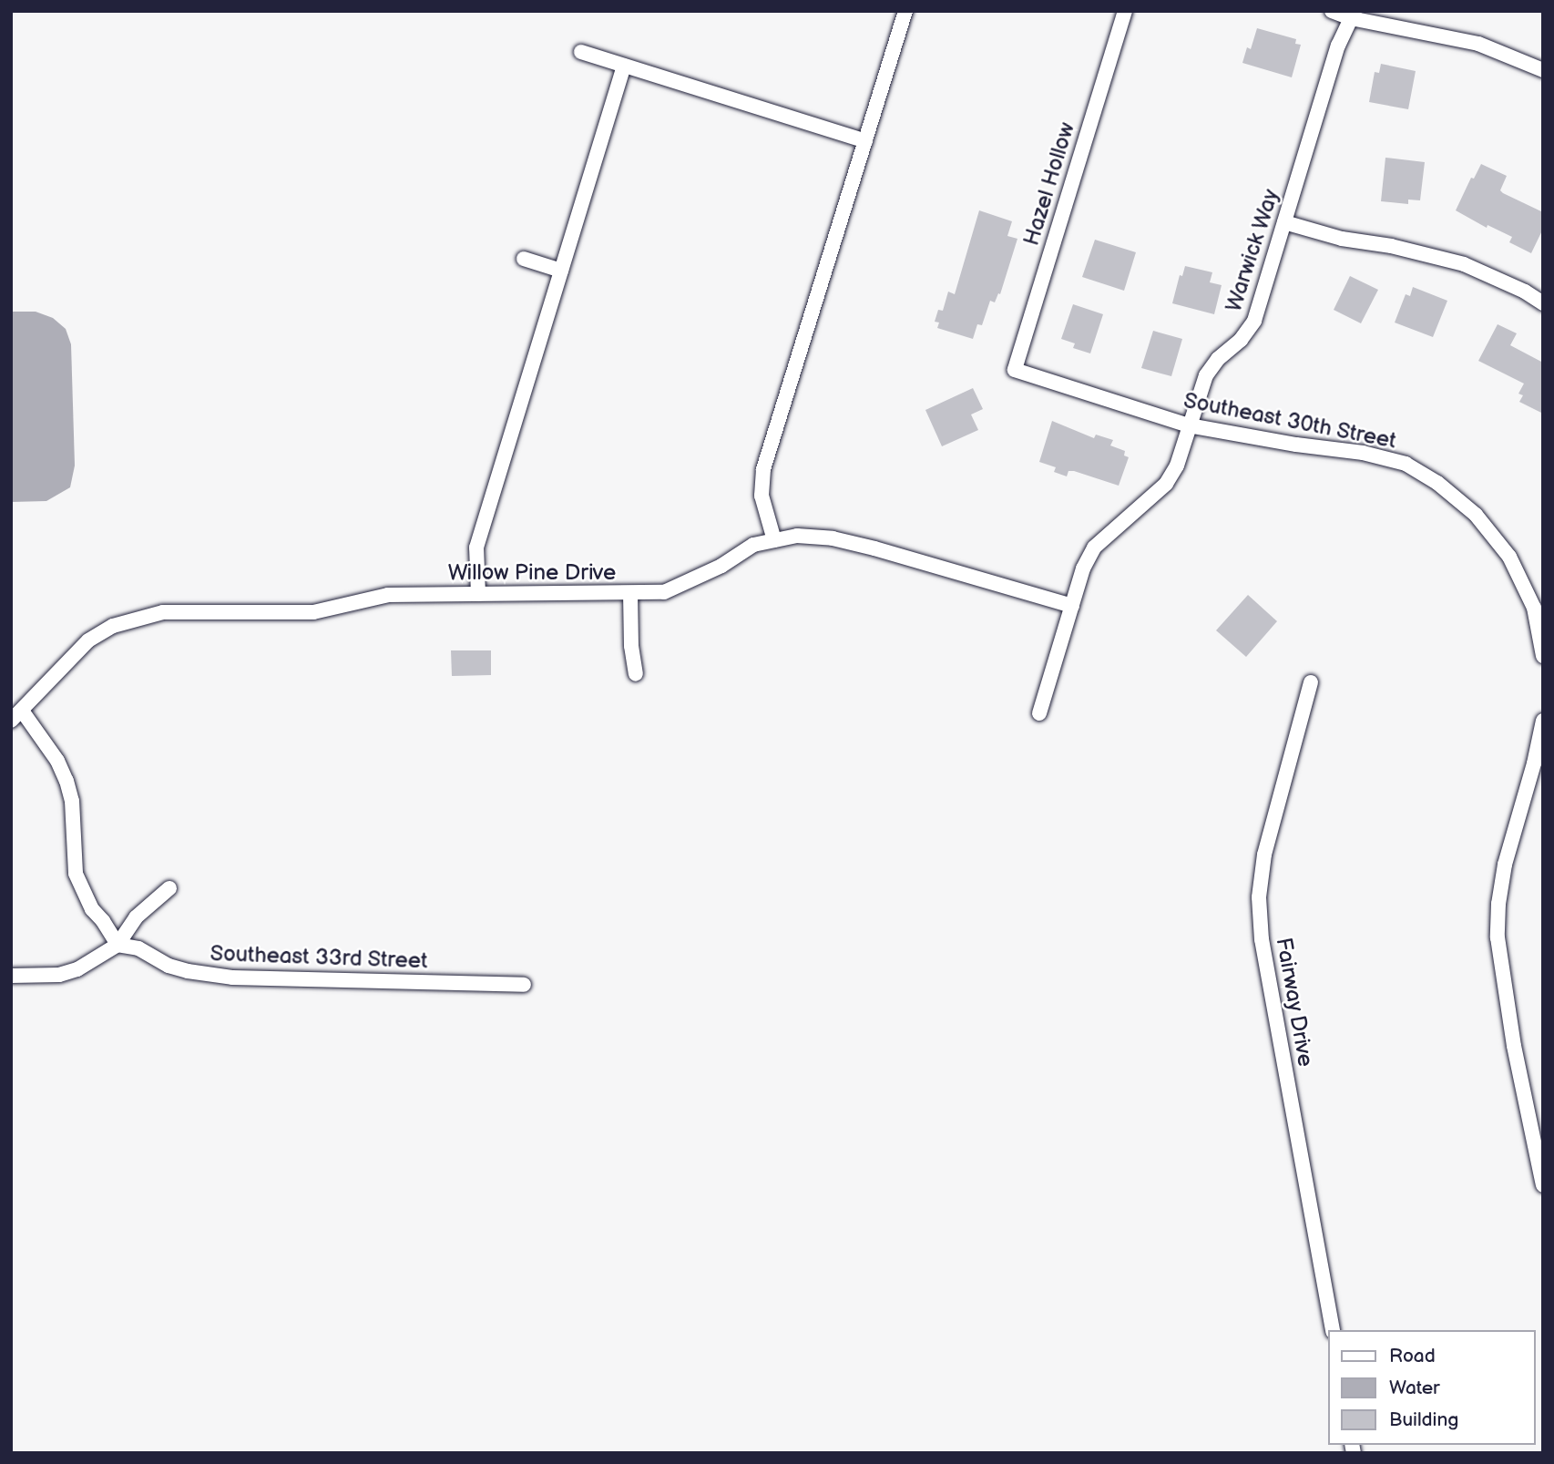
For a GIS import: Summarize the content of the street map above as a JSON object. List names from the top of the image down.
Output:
{
  "streets": {
    "street": [
      "Hazel Hollow",
      "Warwick Way",
      "Southeast 30th Street",
      "Willow Pine Drive",
      "Southeast 33rd Street",
      "Fairway Drive"
    ]
  },
  "crossings": [
    ["Hazel Hollow", "Southeast 30th Street"],
    ["Warwick Way", "Southeast 30th Street"],
    ["Warwick Way", "Willow Pine Drive"]
  ],
  "legend": ["Road", "Water", "Building"]
}
